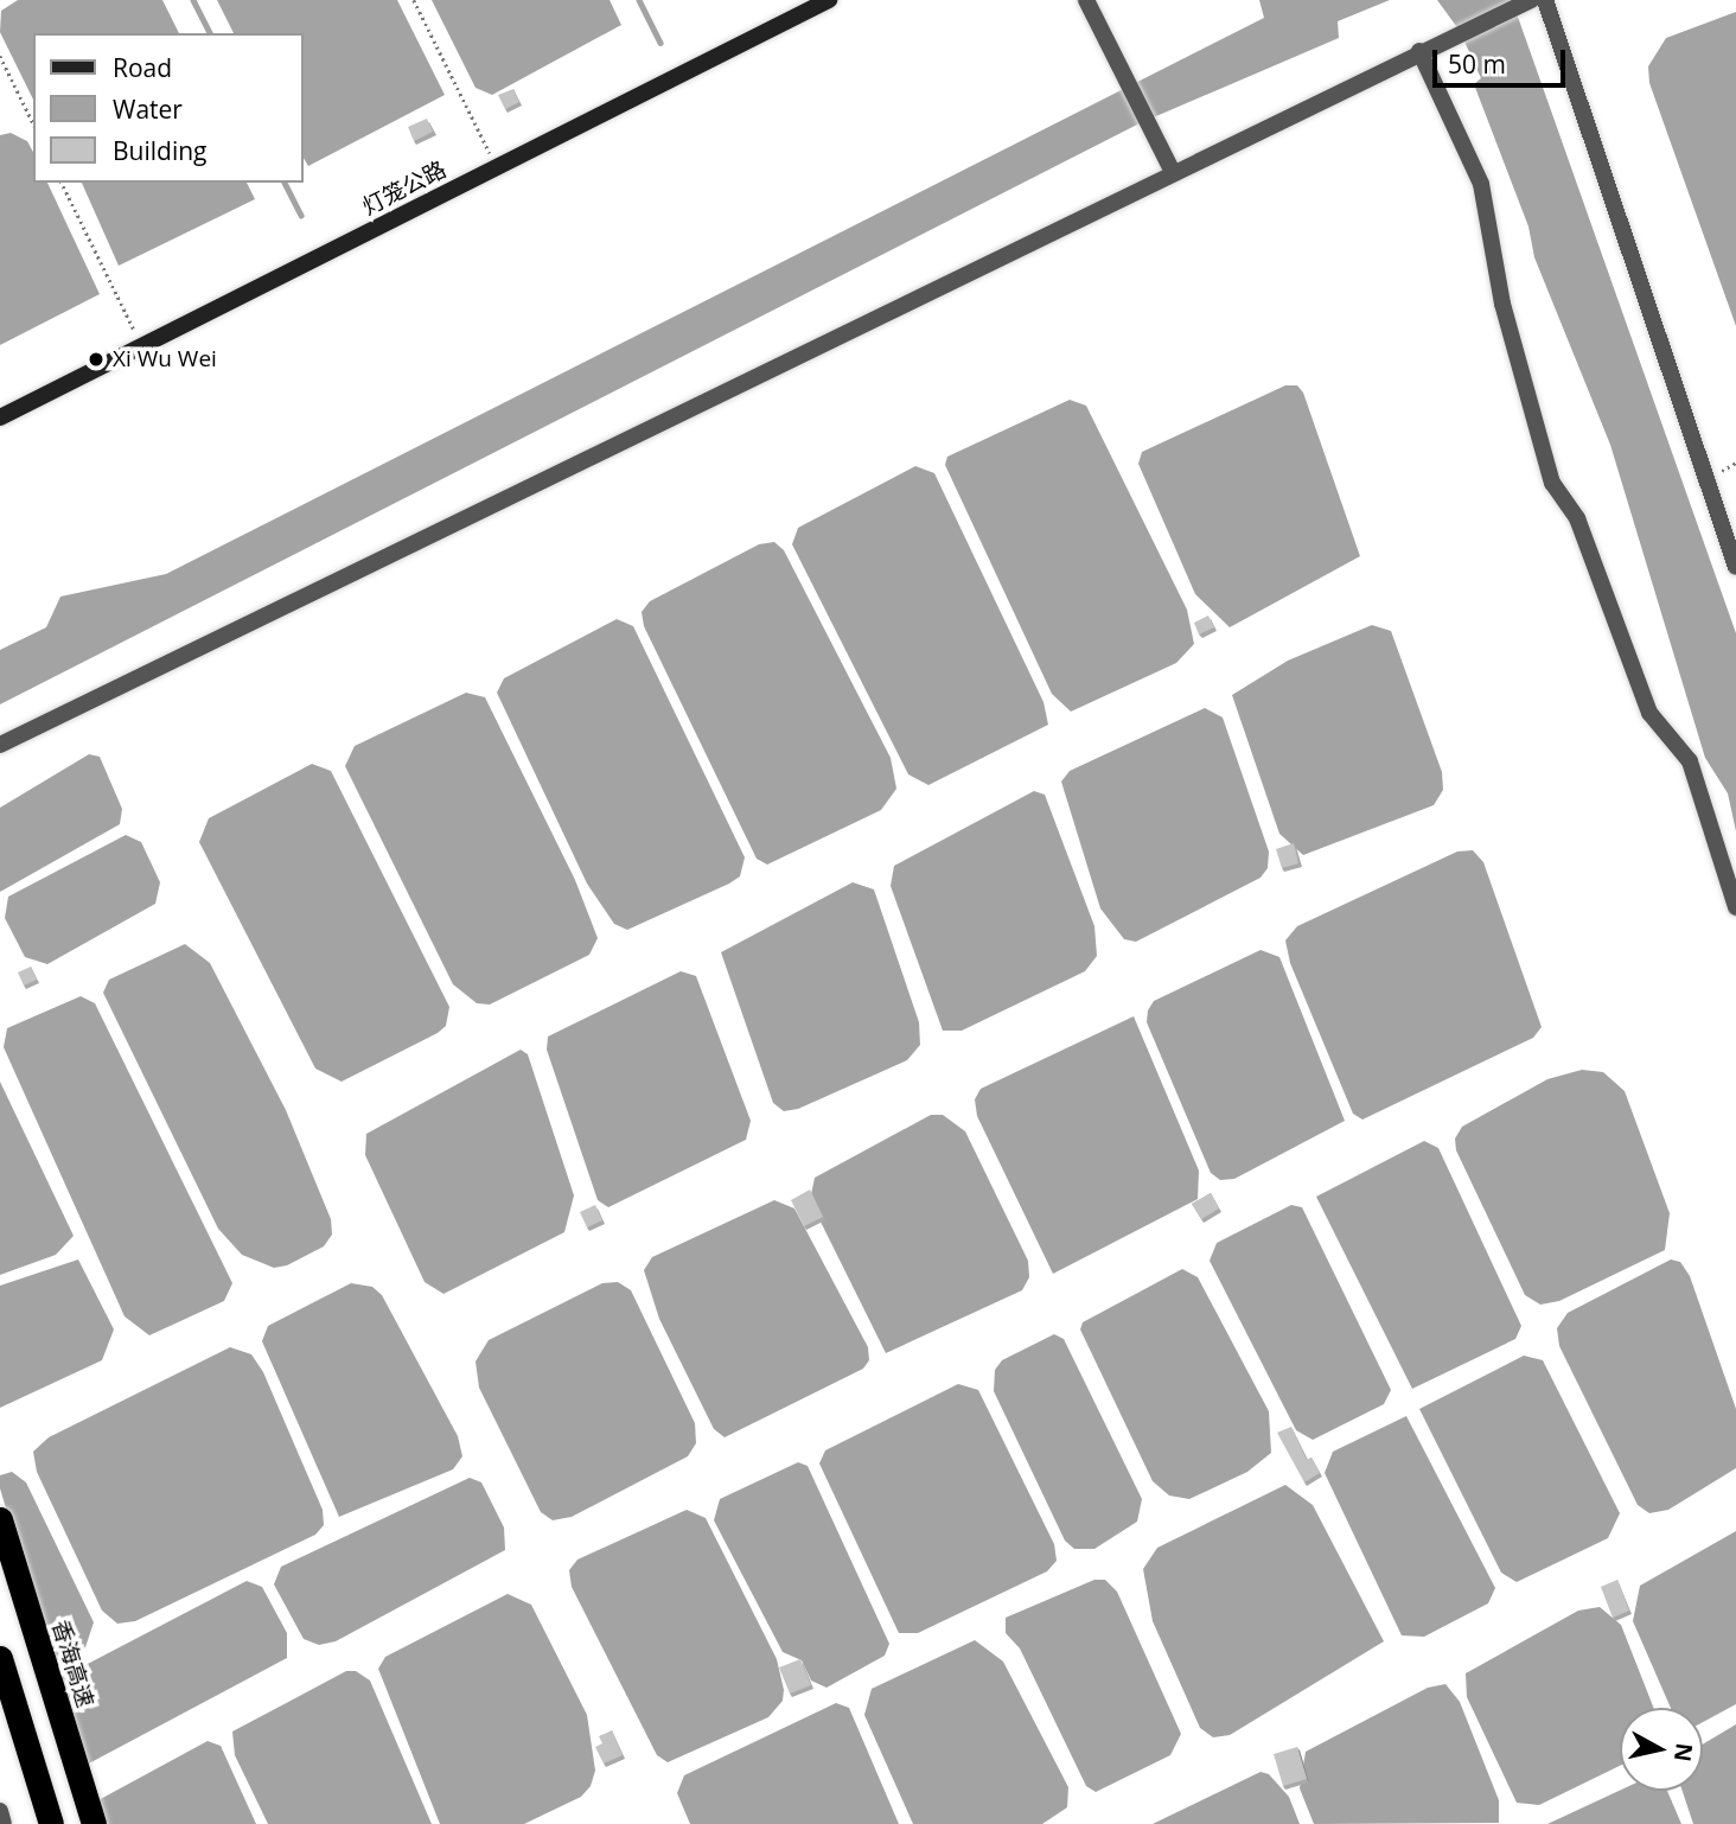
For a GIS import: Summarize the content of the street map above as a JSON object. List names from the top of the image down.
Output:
{
  "streets": {
    "highway": ["香海高速"],
    "street": ["灯笼公路"]
  },
  "places": ["Xi Wu Wei"],
  "legend": ["Road", "Water", "Building"],
  "scale_bar": "50 m",
  "north": "right"
}
